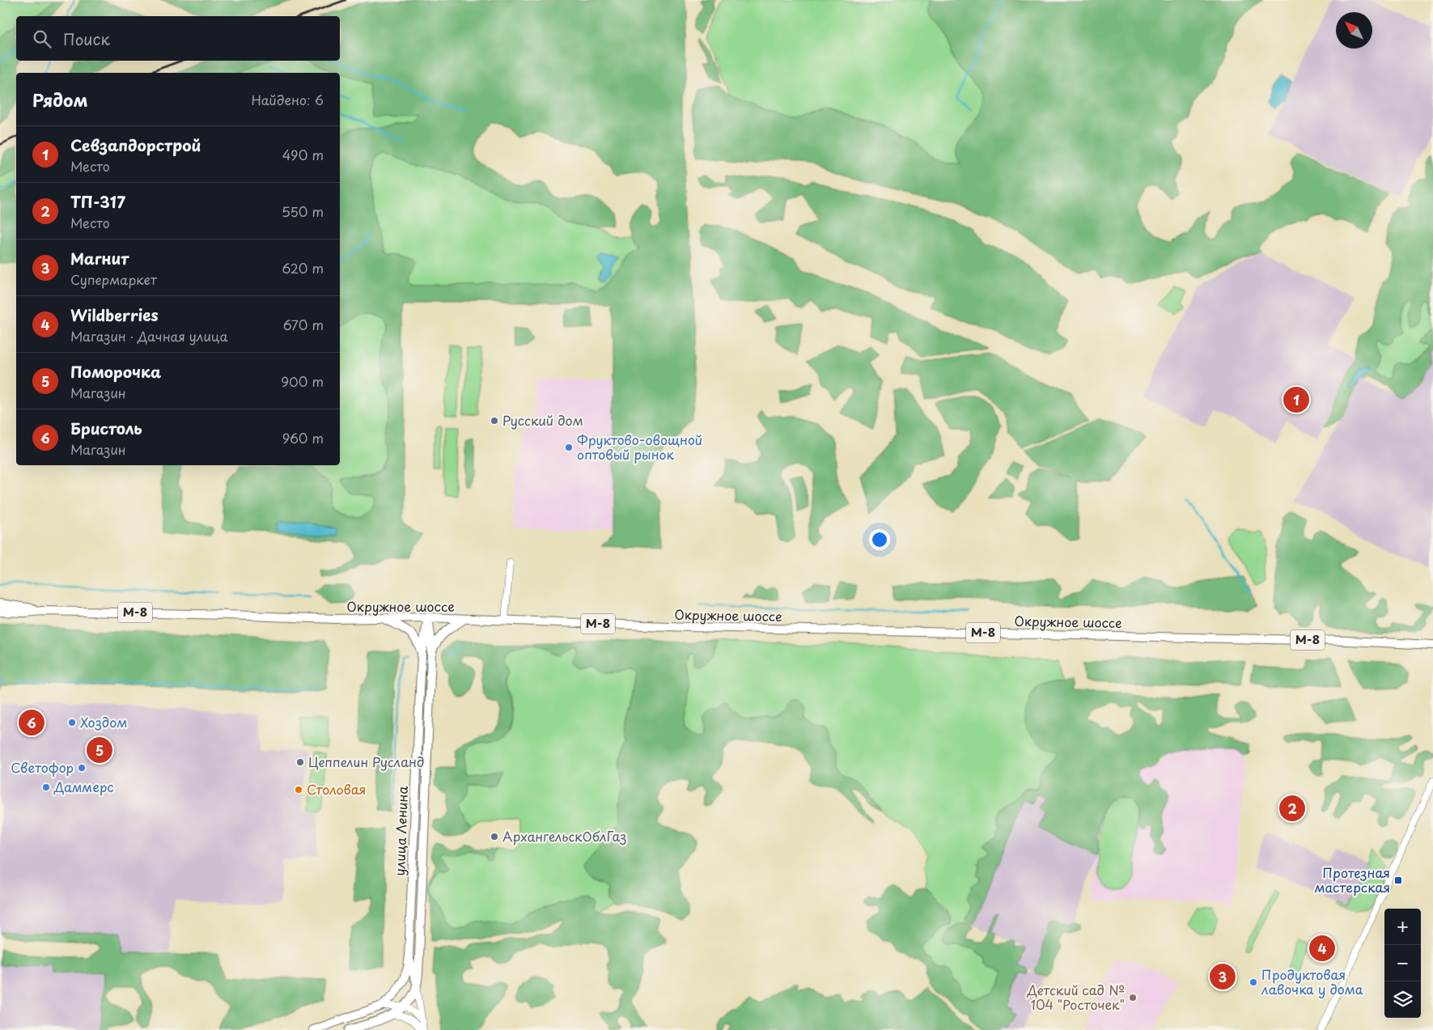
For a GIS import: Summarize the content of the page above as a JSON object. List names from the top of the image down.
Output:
{
  "streets": {
    "main road": ["Окружное шоссе", "М-8", "улица Ленина"]
  },
  "crossings": [
    ["Окружное шоссе", "улица Ленина"]
  ],
  "places": {
    "other": [
      "Русский дом",
      "Фруктово-овощной оптовый рынок",
      "Хоздом",
      "Цеппелин Русланд",
      "Светофор",
      "Даммерс",
      "Столовая",
      "АрхангельскОблГаз",
      "Продуктовая лавочка у дома",
      "Детский сад № 104 \"Росточек\""
    ],
    "transit": ["Протезная мастерская"]
  },
  "north": "top left",
  "page": {
    "search": "Поиск",
    "heading": ["Рядом", "Найдено: 6"],
    "list": [
      {
        "mark": "1",
        "name": "Севзапдорстрой",
        "note": "Место",
        "value": "490 m"
      },
      {
        "mark": "2",
        "name": "ТП-317",
        "note": "Место",
        "value": "550 m"
      },
      {
        "mark": "3",
        "name": "Магнит",
        "note": "Супермаркет",
        "value": "620 m"
      },
      {
        "mark": "4",
        "name": "Wildberries",
        "note": "Магазин · Дачная улица",
        "value": "670 m"
      },
      {
        "mark": "5",
        "name": "Поморочка",
        "note": "Магазин",
        "value": "900 m"
      },
      {
        "mark": "6",
        "name": "Бристоль",
        "note": "Магазин",
        "value": "960 m"
      }
    ],
    "pins": [
      "1",
      "6",
      "5",
      "2",
      "4",
      "3"
    ],
    "map_buttons": ["+", "−"]
  }
}
